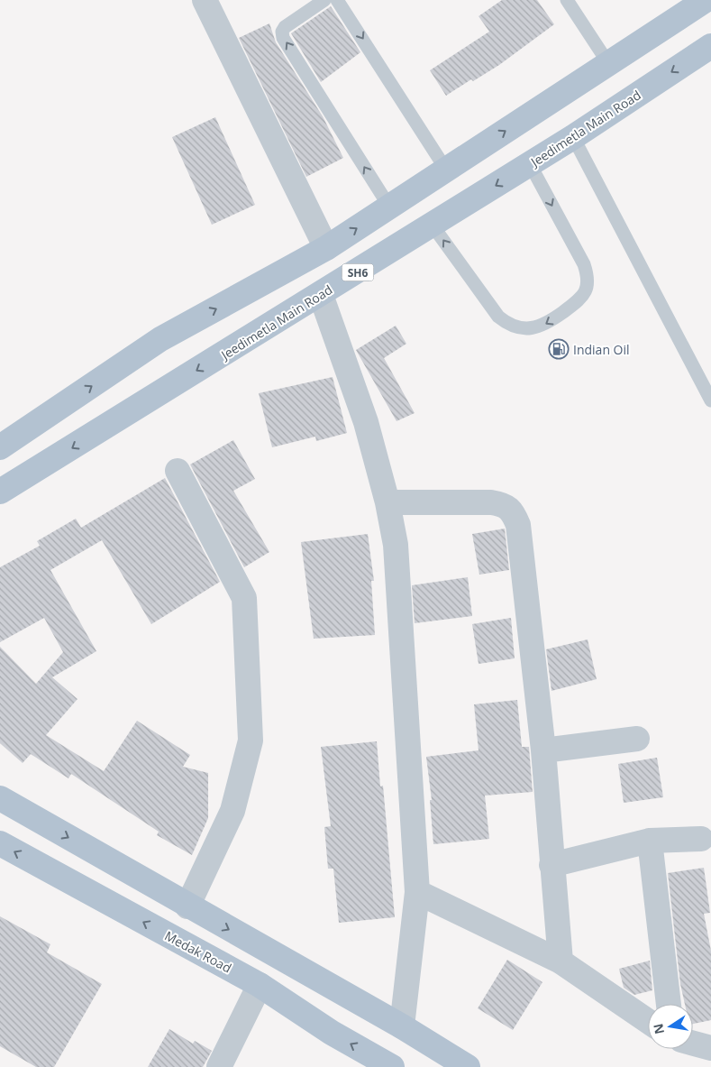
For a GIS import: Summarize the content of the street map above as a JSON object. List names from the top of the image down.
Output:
{
  "streets": {
    "main road": ["Jeedimetla Main Road", "SH6", "Medak Road"]
  },
  "places": {
    "fuel station": ["Indian Oil"]
  },
  "north": "left"
}
